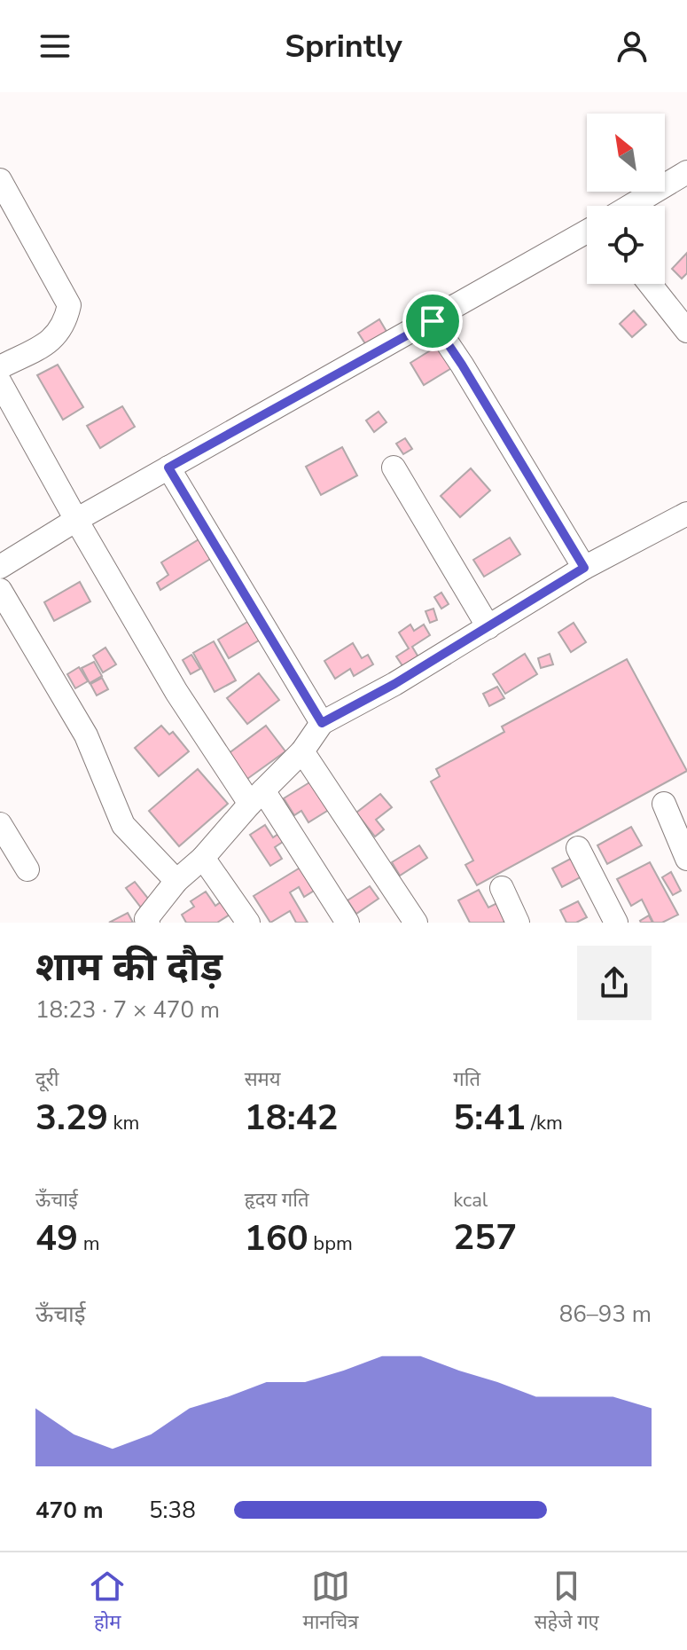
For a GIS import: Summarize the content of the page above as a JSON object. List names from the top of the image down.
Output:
{
  "north": "top left",
  "page": {
    "header": "Sprintly",
    "heading": ["शाम की दौड़", "18:23 · 7 × 470 m"],
    "stats": [
      ["दूरी", "3.29 km"],
      ["समय", "18:42"],
      ["गति", "5:41 /km"],
      ["ऊँचाई", "49 m"],
      ["हृदय गति", "160 bpm"],
      ["kcal", "257"]
    ],
    "chart": ["ऊँचाई", "86–93 m"],
    "list": [
      {
        "name": "470 m",
        "note": "5:38"
      }
    ],
    "tabs": ["होम", "मानचित्र", "सहेजे गए"]
  }
}
